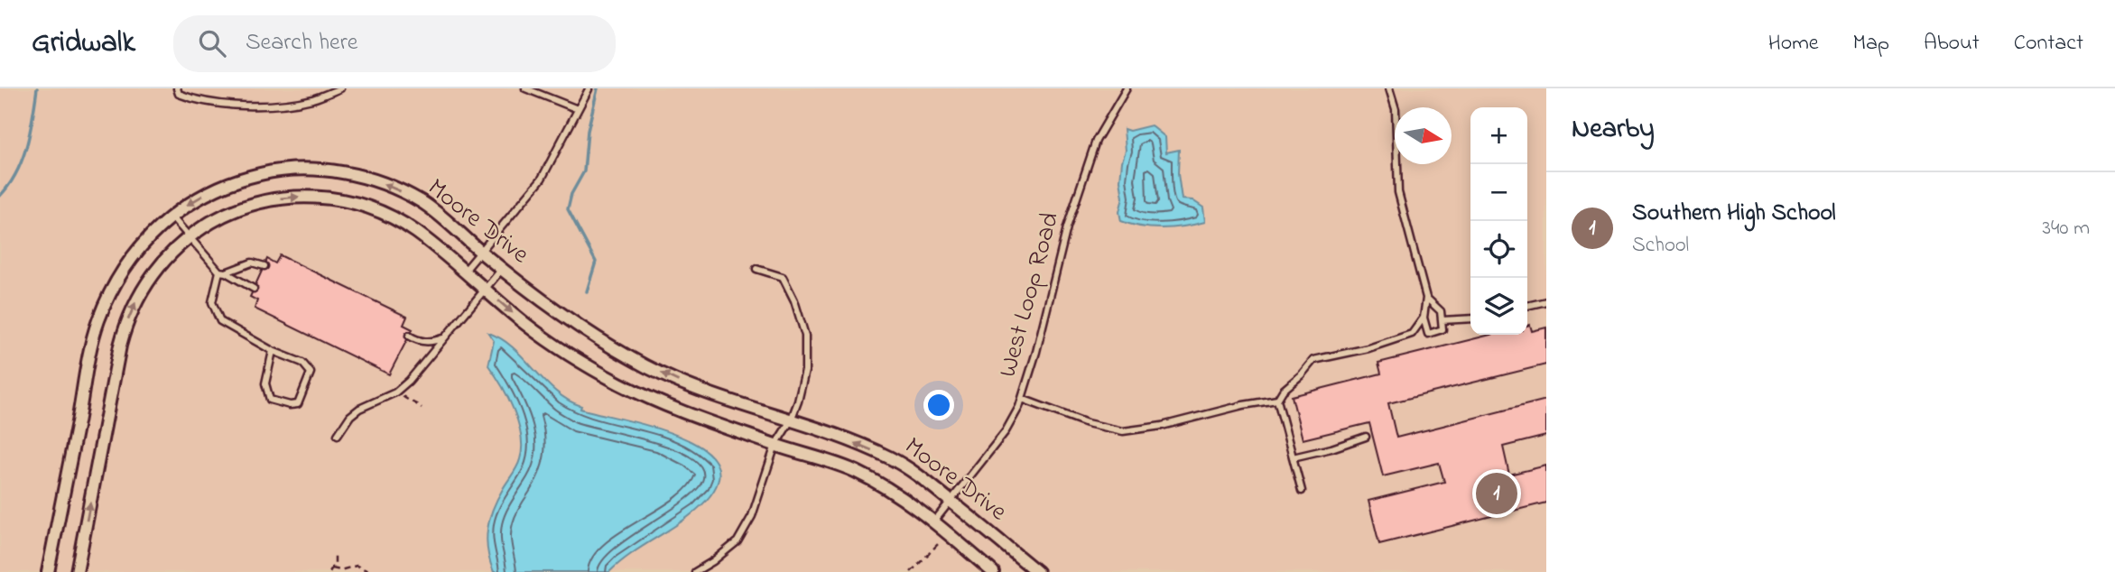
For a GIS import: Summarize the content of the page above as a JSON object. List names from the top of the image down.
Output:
{
  "streets": {
    "street": ["Moore Drive"],
    "lane": ["West Loop Road"]
  },
  "crossings": [
    ["Moore Drive", "West Loop Road"]
  ],
  "north": "right",
  "page": {
    "header": "Gridwalk",
    "search": "Search here",
    "nav": [
      "Home",
      "Map",
      "About",
      "Contact"
    ],
    "heading": "Nearby",
    "map_buttons": ["+", "−"],
    "list": [
      {
        "mark": "1",
        "name": "Southern High School",
        "note": "School",
        "value": "340 m"
      }
    ],
    "pins": "1"
  }
}
